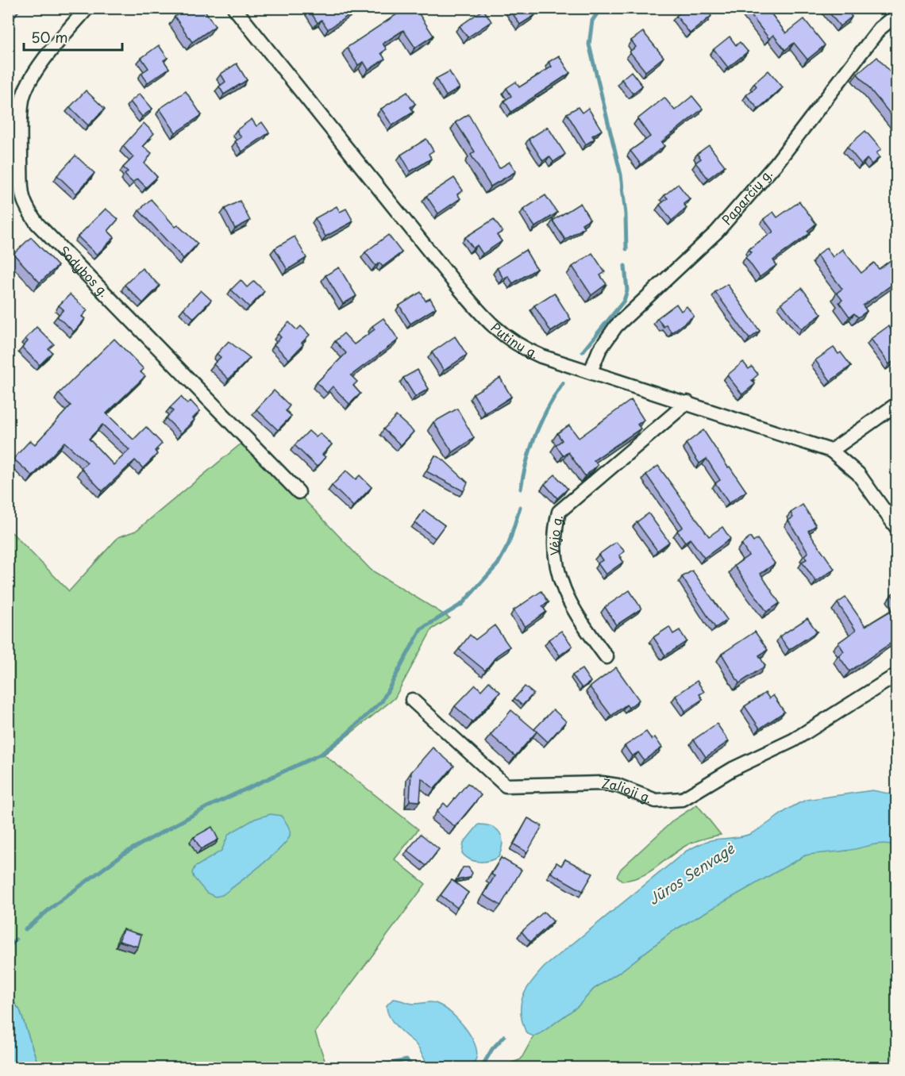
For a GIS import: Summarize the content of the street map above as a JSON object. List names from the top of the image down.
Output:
{
  "streets": {
    "street": [
      "Paparčių g.",
      "Sodybos g.",
      "Putinų g.",
      "Vėjo g.",
      "Žalioji g."
    ]
  },
  "crossings": [
    ["Paparčių g.", "Putinų g."],
    ["Putinų g.", "Vėjo g."]
  ],
  "water": ["Jūros Senvagė"],
  "scale_bar": "50 m"
}
